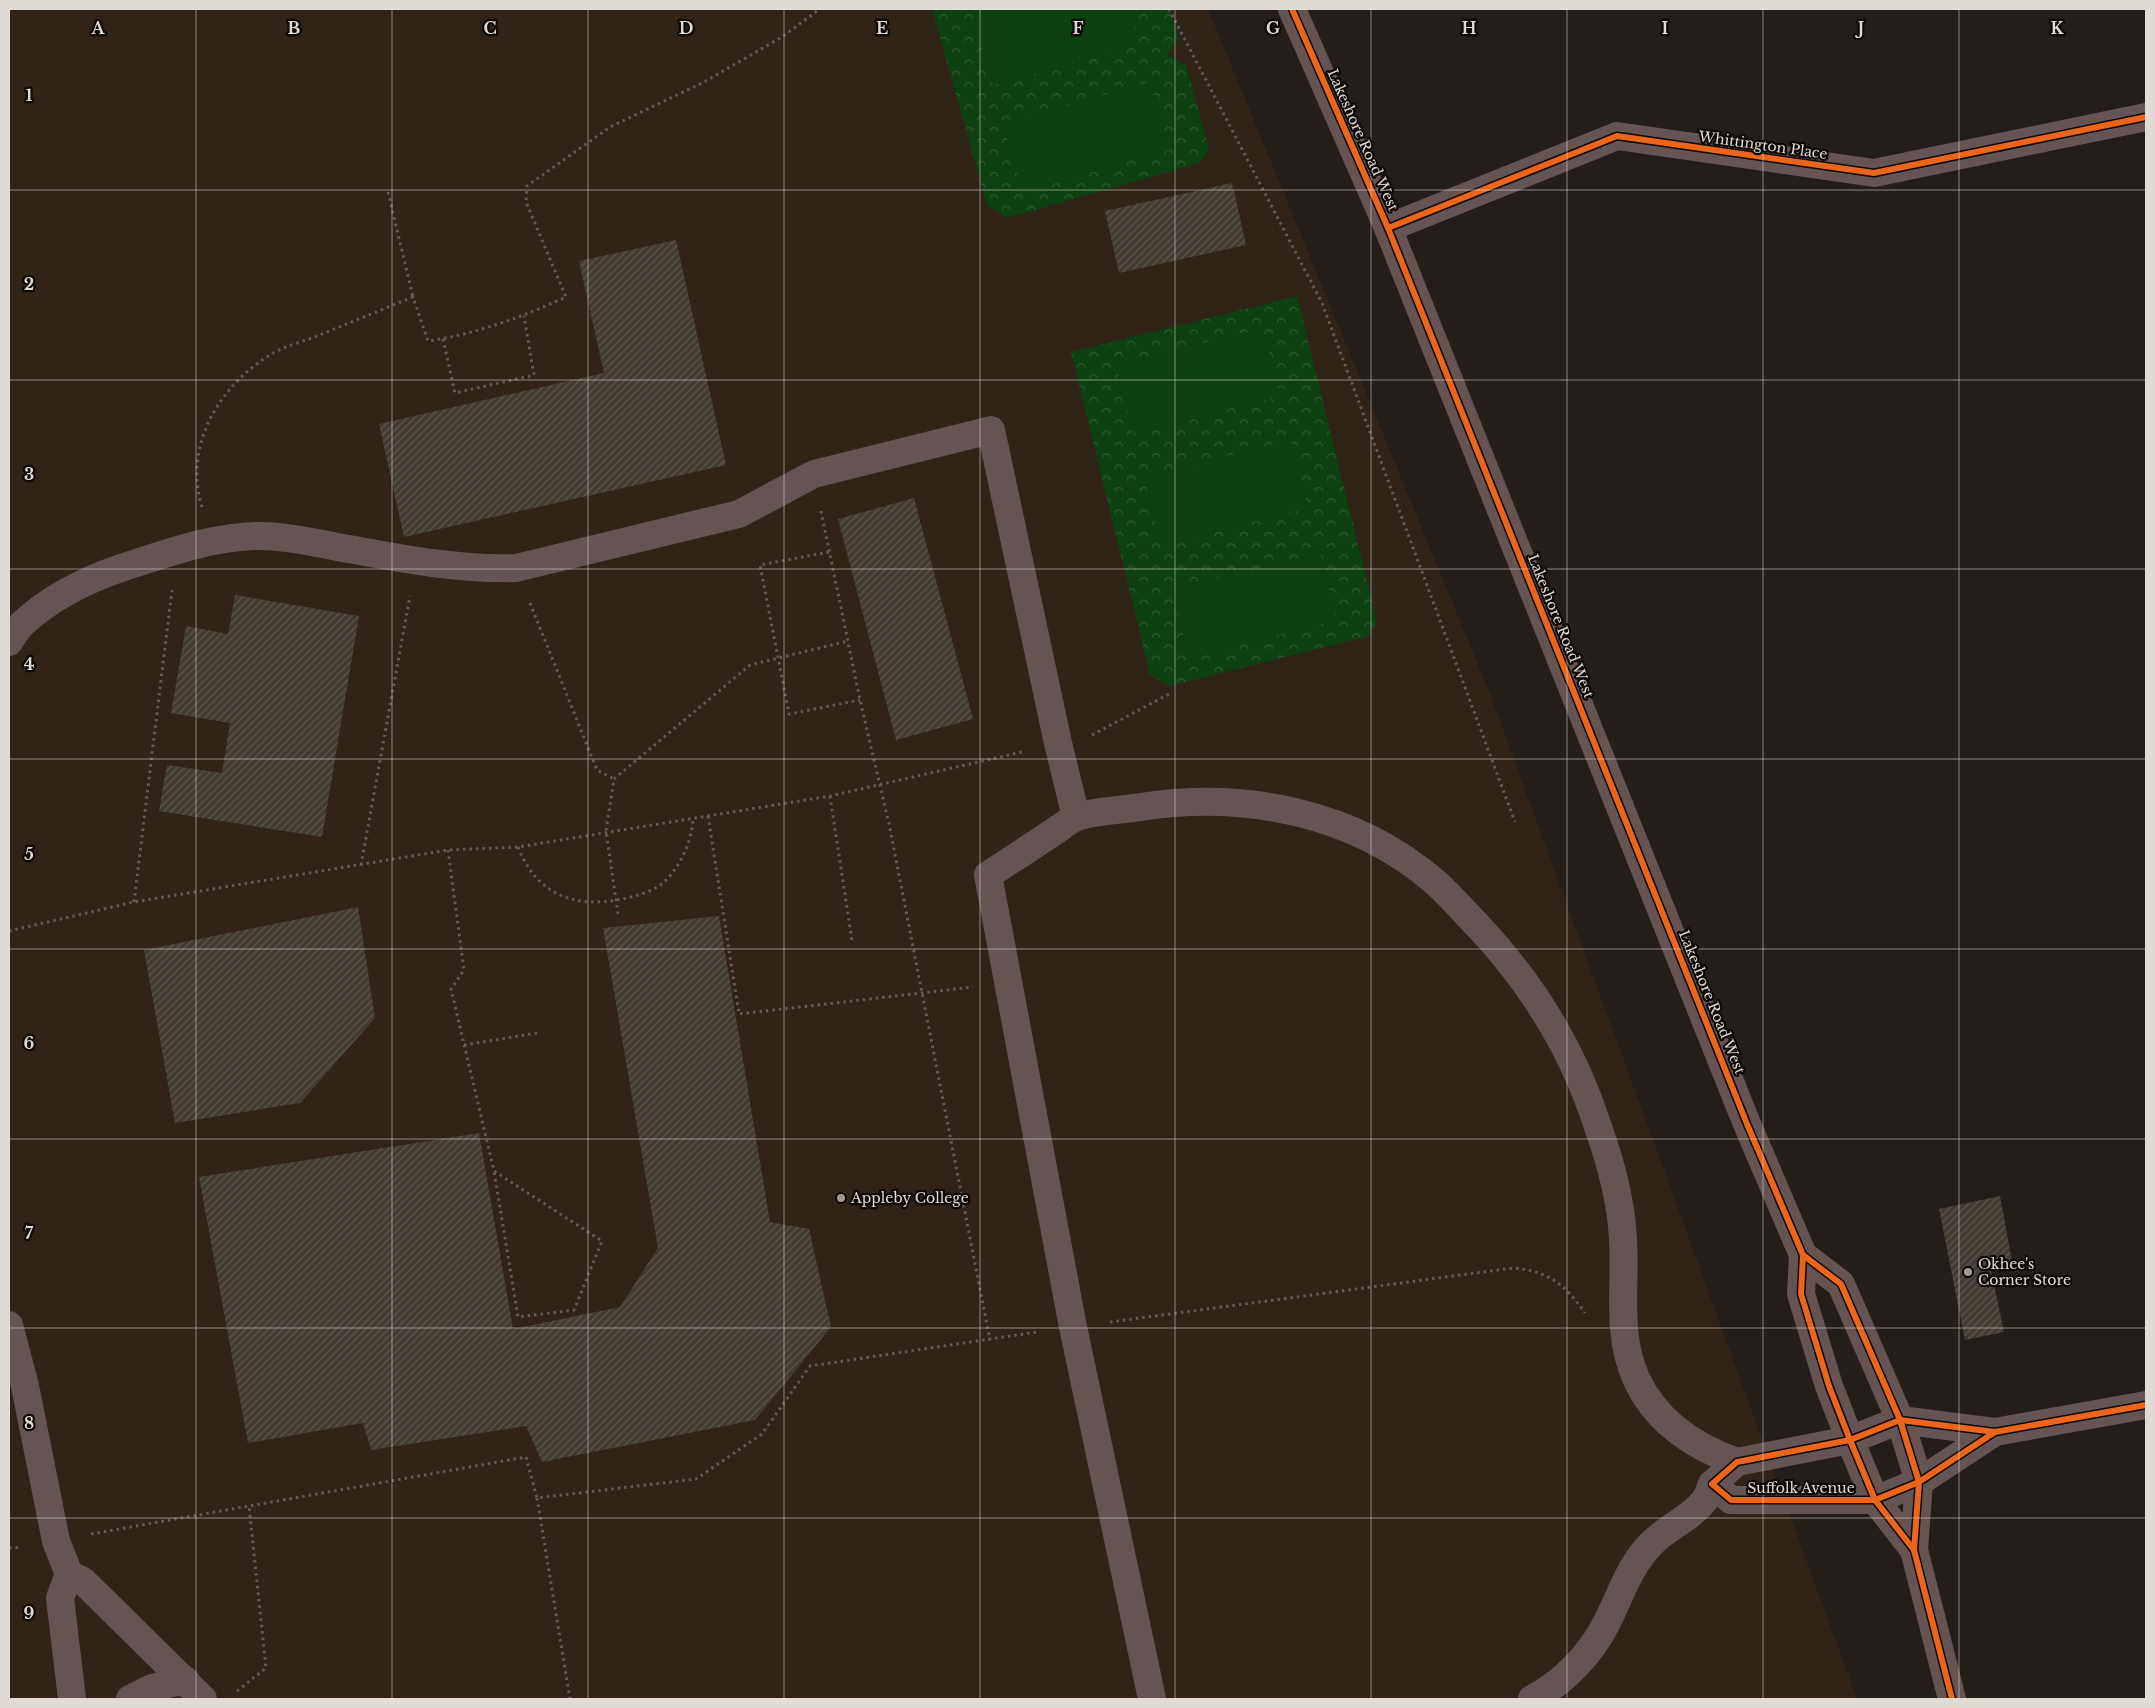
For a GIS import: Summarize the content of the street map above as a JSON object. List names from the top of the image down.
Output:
{
  "streets": {
    "main road": ["Lakeshore Road West"],
    "street": ["Whittington Place", "Suffolk Avenue"]
  },
  "crossings": [
    ["Lakeshore Road West", "Whittington Place"],
    ["Lakeshore Road West", "Suffolk Avenue"]
  ],
  "places": ["Appleby College", "Okhee's Corner Store"],
  "grid": {
    "columns": [
      "A",
      "B",
      "C",
      "D",
      "E",
      "F",
      "G",
      "H",
      "I",
      "J",
      "K"
    ],
    "rows": [
      "1",
      "2",
      "3",
      "4",
      "5",
      "6",
      "7",
      "8",
      "9"
    ]
  }
}
